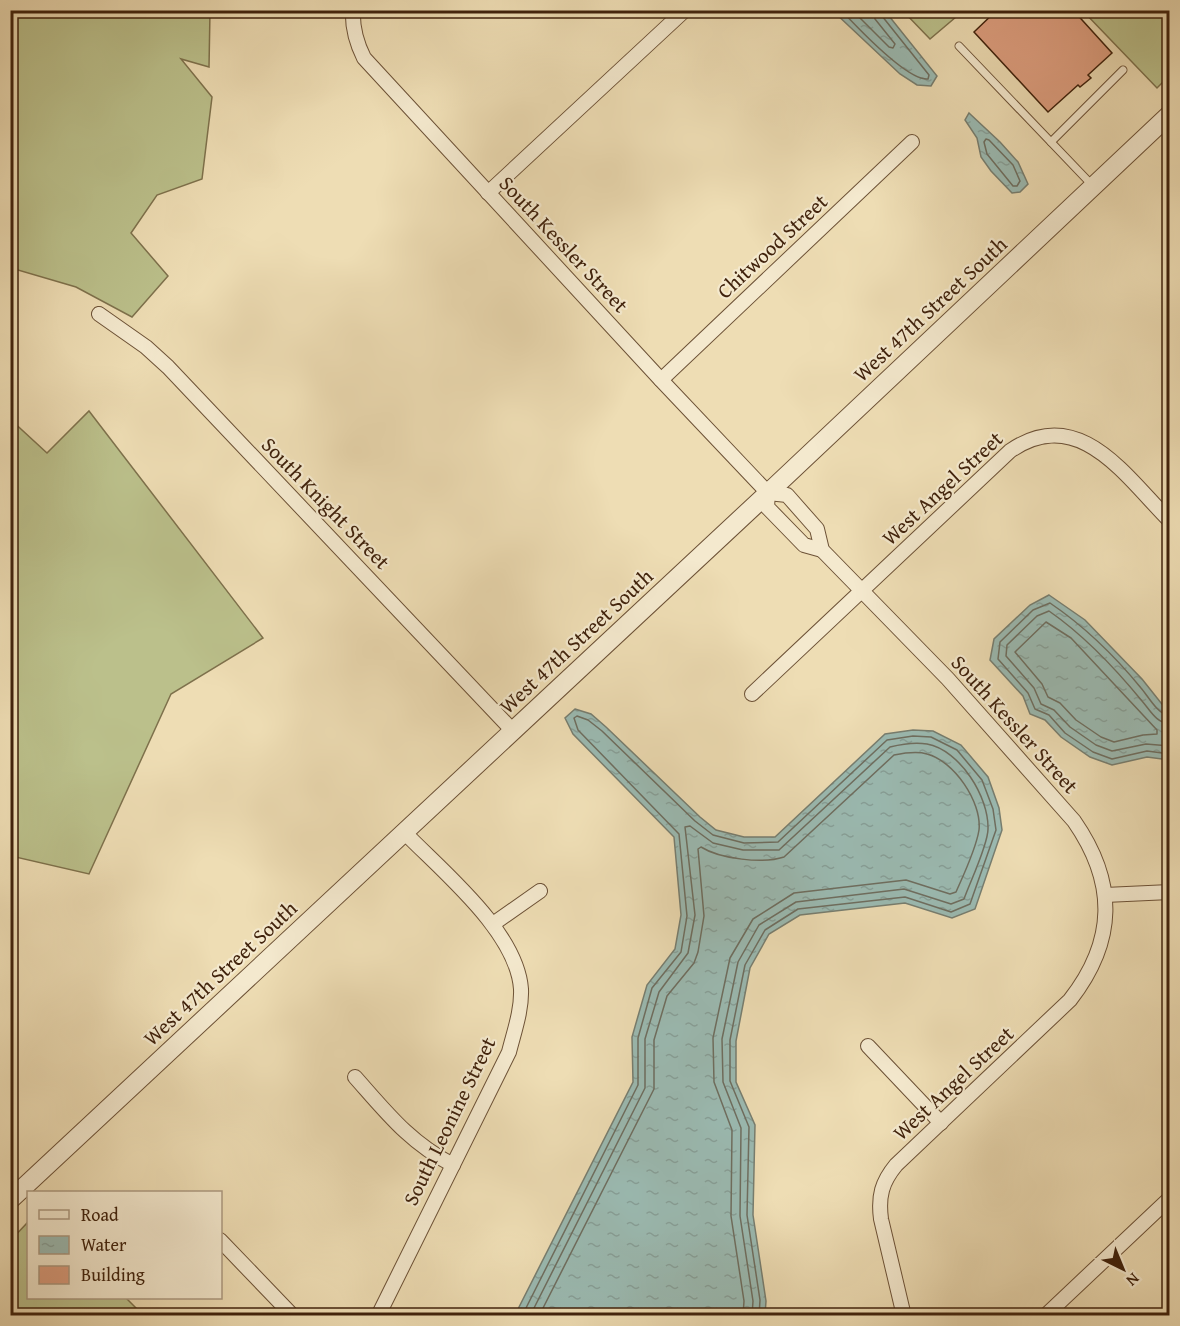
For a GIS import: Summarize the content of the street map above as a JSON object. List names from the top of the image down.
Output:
{
  "streets": {
    "street": [
      "South Kessler Street",
      "Chitwood Street",
      "West 47th Street South",
      "West Angel Street",
      "South Knight Street",
      "South Leonine Street"
    ]
  },
  "crossings": [
    ["South Kessler Street", "Chitwood Street"],
    ["South Kessler Street", "West 47th Street South"],
    ["South Kessler Street", "West Angel Street"],
    ["West 47th Street South", "South Knight Street"],
    ["West 47th Street South", "South Leonine Street"]
  ],
  "legend": ["Road", "Water", "Building"],
  "north": "bottom right"
}
